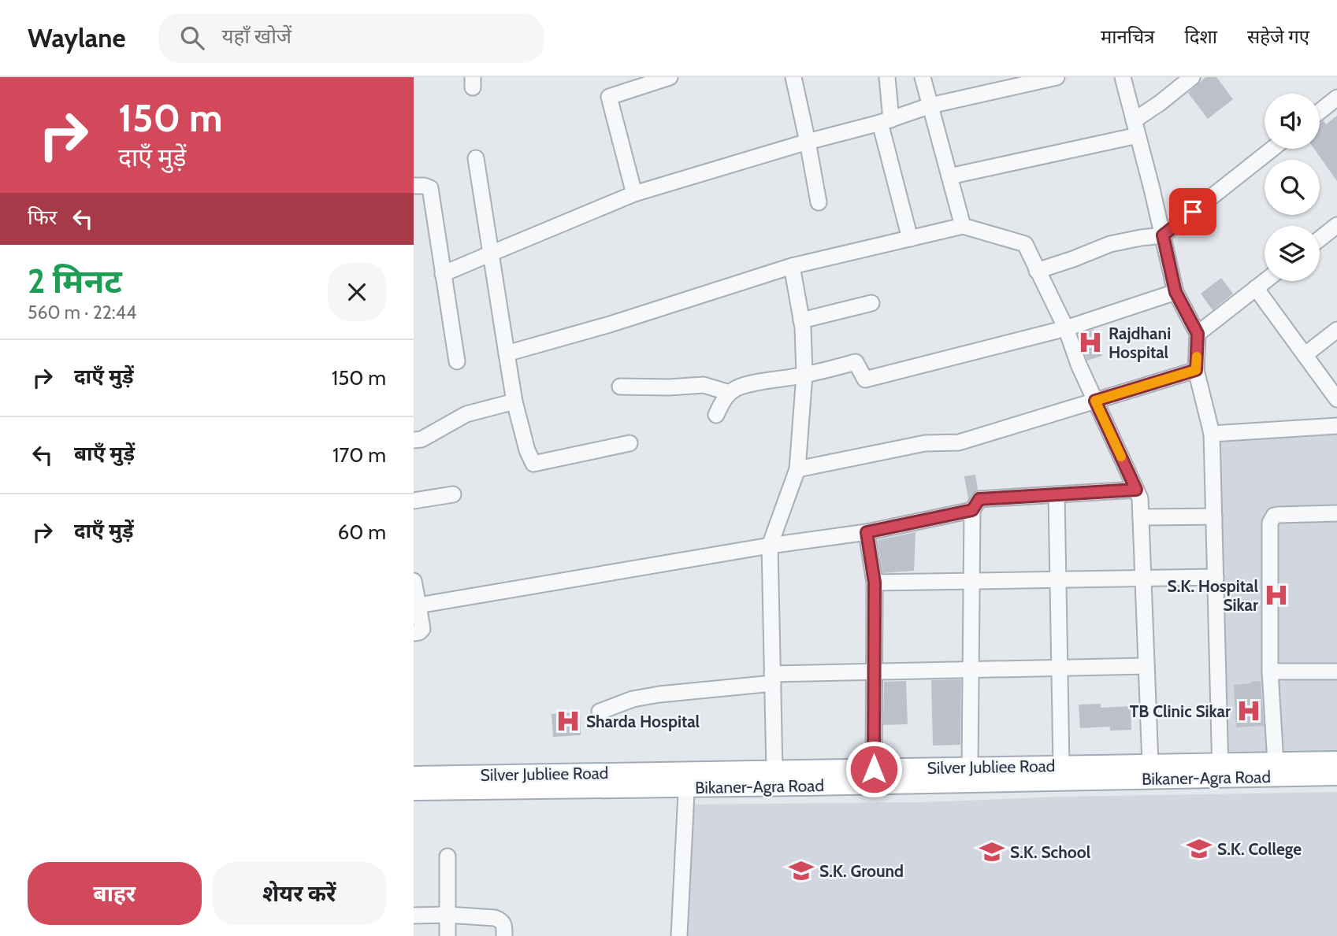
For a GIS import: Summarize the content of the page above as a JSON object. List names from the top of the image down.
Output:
{
  "streets": {
    "main road": ["Silver Jubliee Road", "Bikaner-Agra Road"]
  },
  "crossings": [
    ["Silver Jubliee Road", "Bikaner-Agra Road"]
  ],
  "places": {
    "hospital": [
      "Rajdhani Hospital",
      "S.K. Hospital Sikar",
      "TB Clinic Sikar",
      "Sharda Hospital"
    ],
    "school or university": ["S.K. College", "S.K. School", "S.K. Ground"]
  },
  "page": {
    "header": "Waylane",
    "search": "यहाँ खोजें",
    "nav": ["मानचित्र", "दिशा", "सहेजे गए"],
    "turn": ["150 m", "दाएँ मुड़ें"],
    "then": "फिर",
    "heading": ["2 मिनट", "560 m · 22:44"],
    "list": [
      {
        "name": "दाएँ मुड़ें",
        "value": "150 m"
      },
      {
        "name": "बाएँ मुड़ें",
        "value": "170 m"
      },
      {
        "name": "दाएँ मुड़ें",
        "value": "60 m"
      }
    ],
    "buttons": ["बाहर", "शेयर करें"]
  }
}
